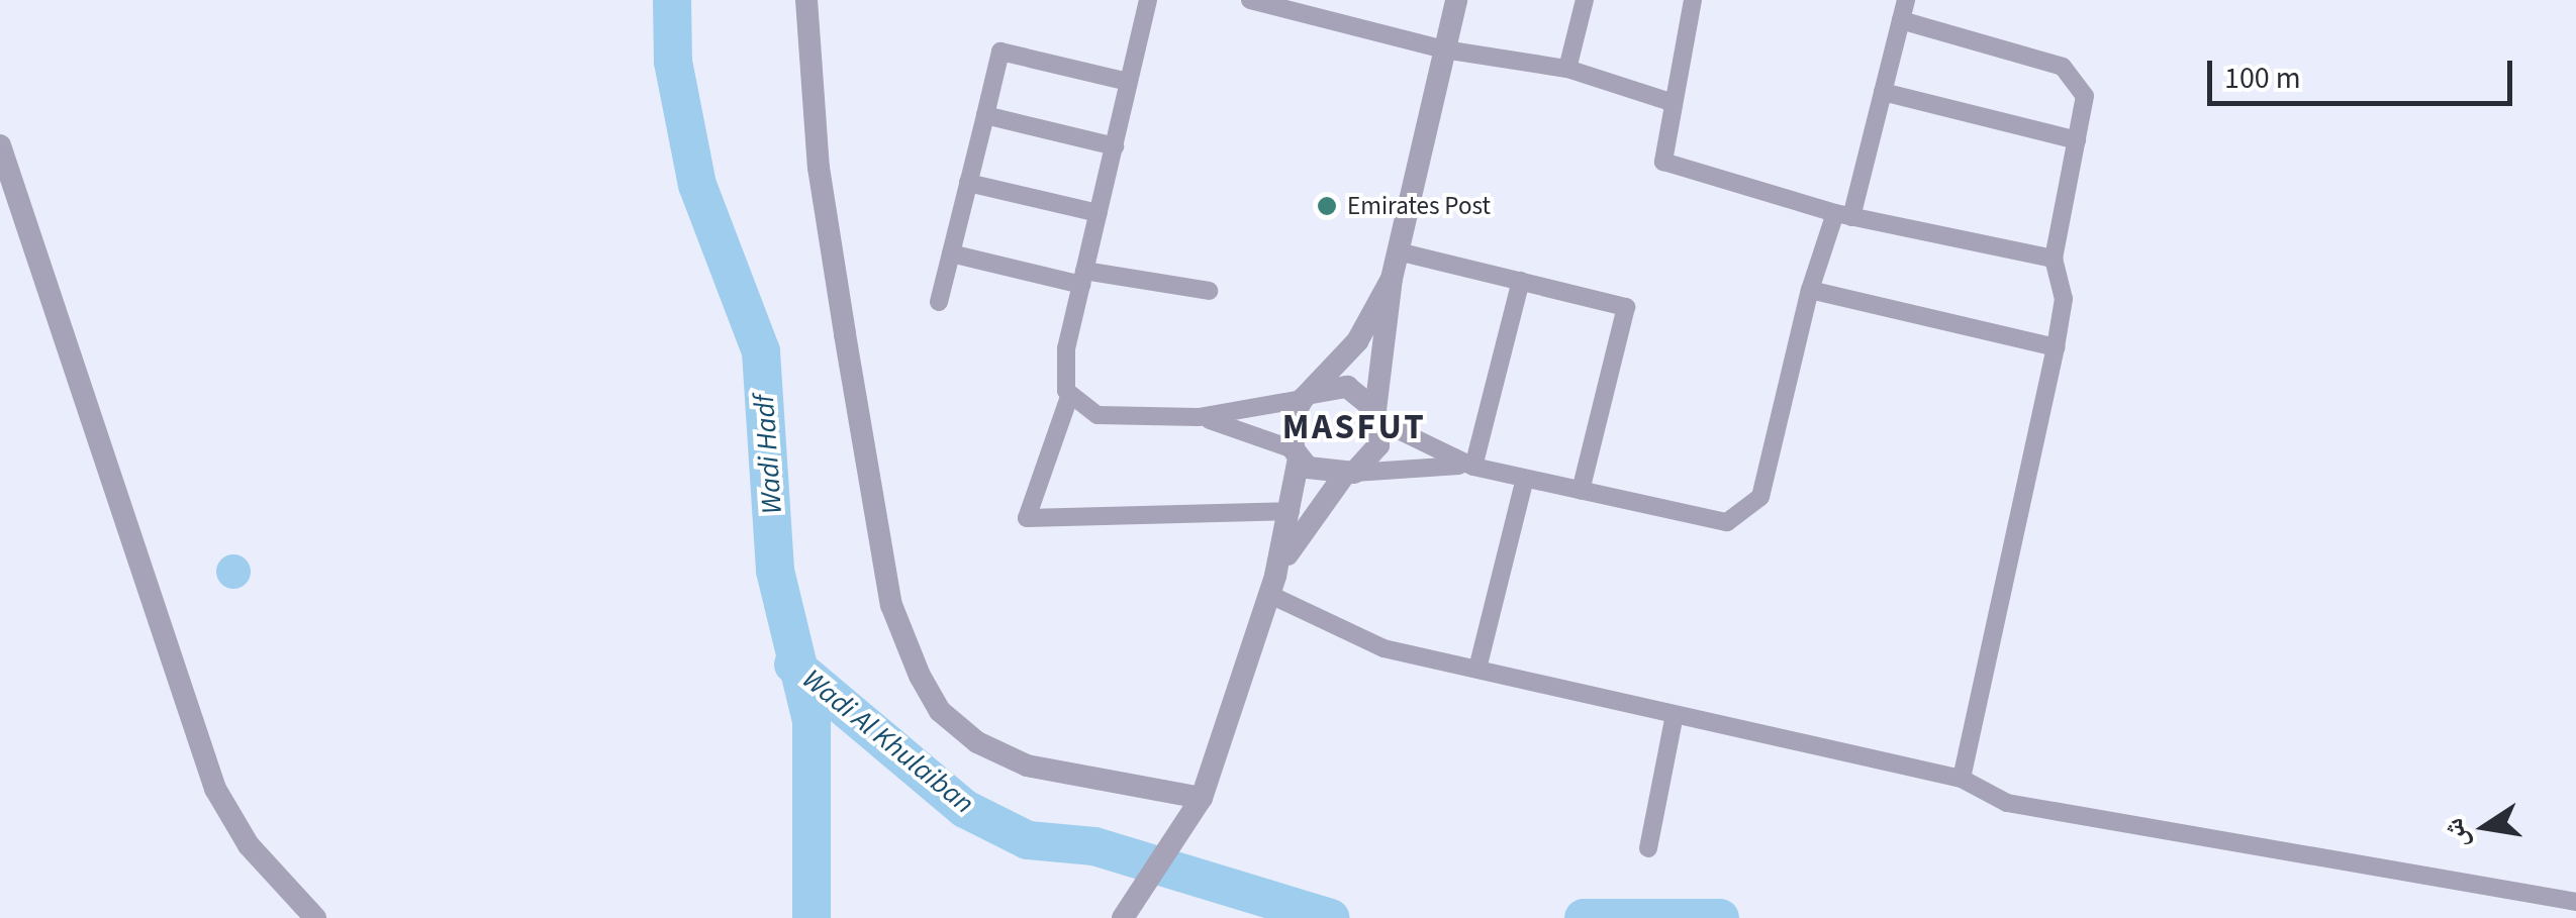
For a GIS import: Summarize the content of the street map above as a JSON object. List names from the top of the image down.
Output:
{
  "districts": ["MASFUT"],
  "water": ["Wadi Hadf", "Wadi Al Khulaiban"],
  "places": ["Emirates Post"],
  "scale_bar": "100 m",
  "north": "left"
}
